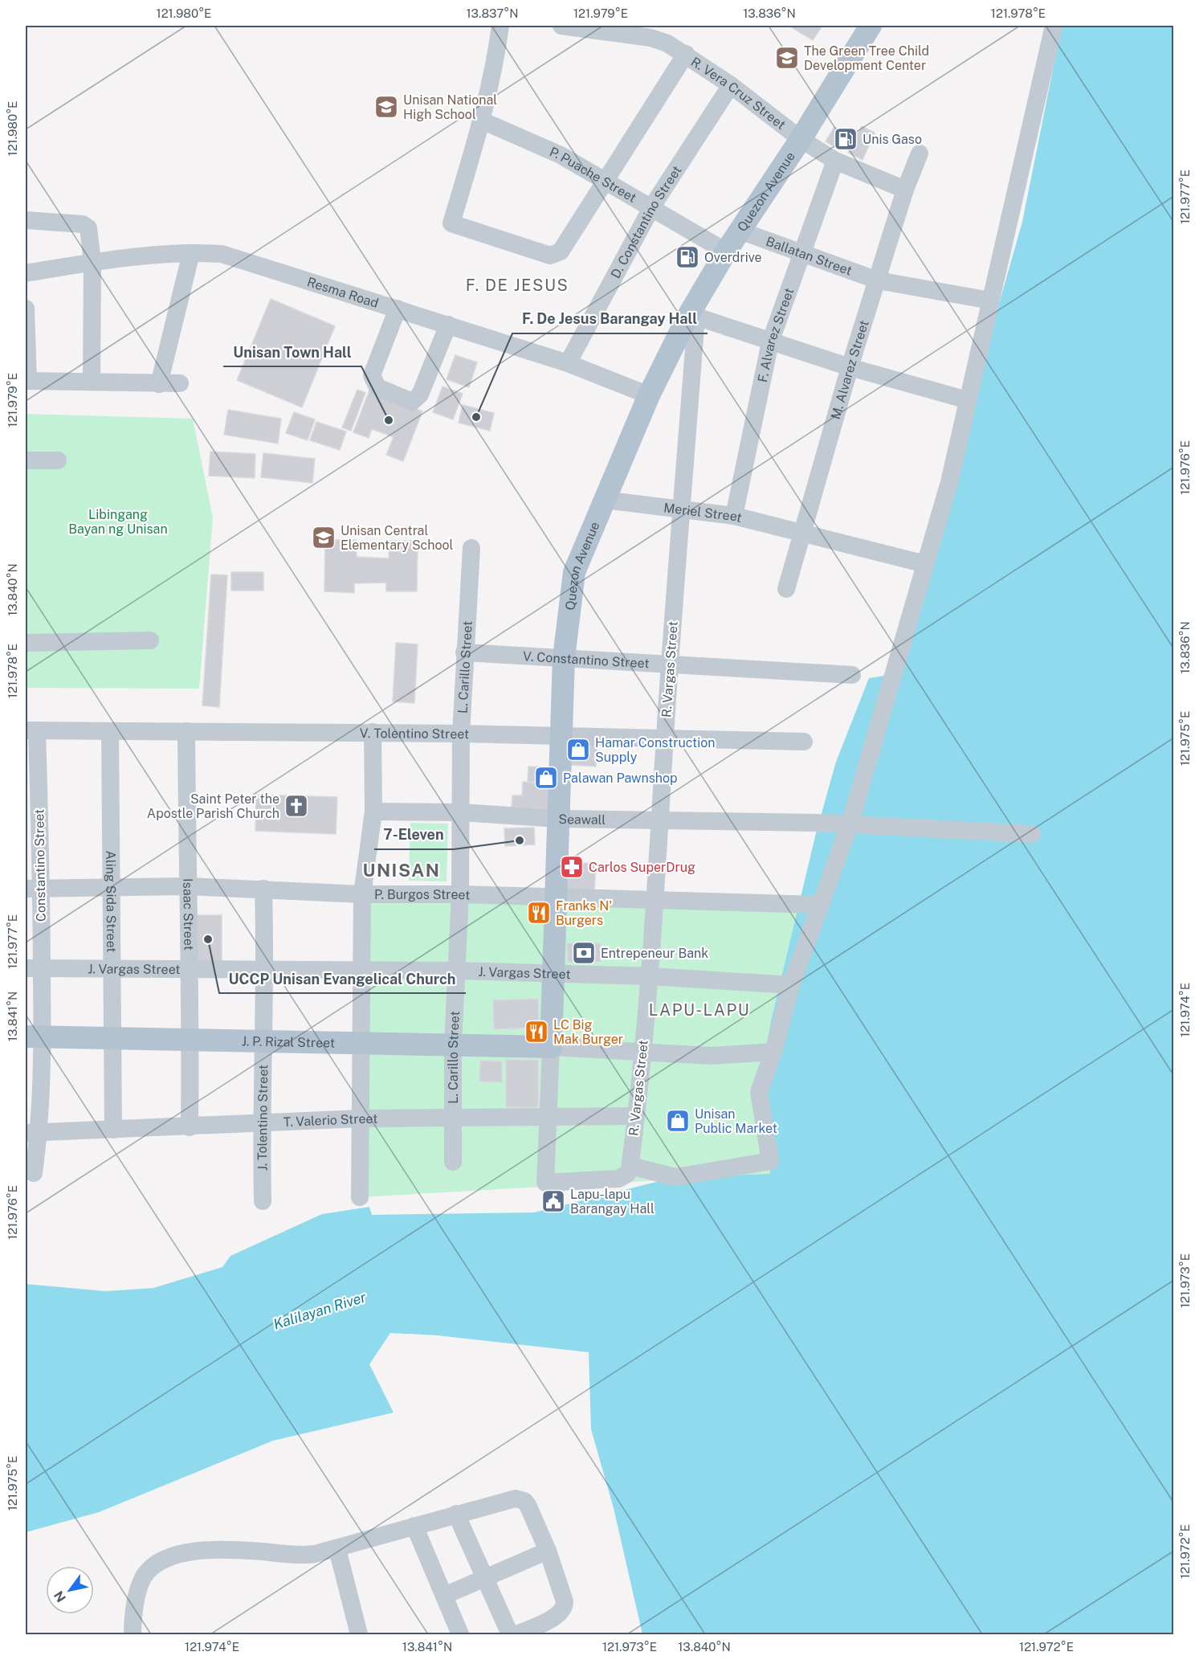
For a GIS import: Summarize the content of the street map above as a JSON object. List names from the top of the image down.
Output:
{
  "streets": {
    "main road": ["Quezon Avenue", "J. P. Rizal Street"],
    "street": [
      "R. Vera Cruz Street",
      "P. Puache Street",
      "D. Constantino Street",
      "Ballatan Street",
      "Resma Road",
      "F. Alvarez Street",
      "M. Alvarez Street",
      "Meriel Street",
      "V. Constantino Street",
      "L. Carillo Street",
      "R. Vargas Street",
      "V. Tolentino Street",
      "Seawall",
      "Constantino Street",
      "P. Burgos Street",
      "Aling Sida Street",
      "Isaac Street",
      "J. Vargas Street",
      "J. Tolentino Street",
      "T. Valerio Street"
    ]
  },
  "crossings": [
    ["R. Vera Cruz Street", "Quezon Avenue"],
    ["R. Vera Cruz Street", "D. Constantino Street"],
    ["R. Vera Cruz Street", "F. Alvarez Street"],
    ["R. Vera Cruz Street", "M. Alvarez Street"],
    ["P. Puache Street", "Quezon Avenue"],
    ["P. Puache Street", "D. Constantino Street"],
    ["Quezon Avenue", "Ballatan Street"],
    ["Quezon Avenue", "Resma Road"],
    ["Quezon Avenue", "Meriel Street"],
    ["Quezon Avenue", "V. Constantino Street"],
    ["Quezon Avenue", "R. Vargas Street"],
    ["Quezon Avenue", "V. Tolentino Street"],
    ["Quezon Avenue", "Seawall"],
    ["Quezon Avenue", "P. Burgos Street"],
    ["Quezon Avenue", "J. Vargas Street"],
    ["Quezon Avenue", "J. P. Rizal Street"],
    ["D. Constantino Street", "Resma Road"],
    ["Ballatan Street", "F. Alvarez Street"],
    ["Ballatan Street", "M. Alvarez Street"],
    ["F. Alvarez Street", "Meriel Street"],
    ["M. Alvarez Street", "Meriel Street"],
    ["Meriel Street", "R. Vargas Street"],
    ["V. Constantino Street", "L. Carillo Street"],
    ["V. Constantino Street", "R. Vargas Street"],
    ["L. Carillo Street", "V. Tolentino Street"],
    ["L. Carillo Street", "Seawall"],
    ["L. Carillo Street", "P. Burgos Street"],
    ["L. Carillo Street", "J. Vargas Street"],
    ["L. Carillo Street", "J. P. Rizal Street"],
    ["L. Carillo Street", "T. Valerio Street"],
    ["R. Vargas Street", "V. Tolentino Street"],
    ["R. Vargas Street", "Seawall"],
    ["R. Vargas Street", "P. Burgos Street"],
    ["R. Vargas Street", "J. Vargas Street"],
    ["R. Vargas Street", "T. Valerio Street"],
    ["V. Tolentino Street", "Constantino Street"],
    ["V. Tolentino Street", "Aling Sida Street"],
    ["V. Tolentino Street", "Isaac Street"],
    ["Constantino Street", "P. Burgos Street"],
    ["Constantino Street", "J. Vargas Street"],
    ["Constantino Street", "J. P. Rizal Street"],
    ["Constantino Street", "T. Valerio Street"],
    ["P. Burgos Street", "Aling Sida Street"],
    ["P. Burgos Street", "Isaac Street"],
    ["P. Burgos Street", "J. Tolentino Street"],
    ["Aling Sida Street", "J. Vargas Street"],
    ["Aling Sida Street", "J. P. Rizal Street"],
    ["Aling Sida Street", "T. Valerio Street"],
    ["Isaac Street", "J. Vargas Street"],
    ["Isaac Street", "J. P. Rizal Street"],
    ["Isaac Street", "T. Valerio Street"],
    ["J. Vargas Street", "J. Tolentino Street"],
    ["J. P. Rizal Street", "J. Tolentino Street"],
    ["J. Tolentino Street", "T. Valerio Street"]
  ],
  "districts": ["F. DE JESUS", "UNISAN", "LAPU-LAPU"],
  "water": ["Kalilayan River"],
  "parks": ["Libingang Bayan ng Unisan"],
  "places": {
    "school or university": ["The Green Tree Child Development Center", "Unisan National High School", "Unisan Central Elementary School"],
    "fuel station": ["Unis Gaso", "Overdrive"],
    "other": [
      "F. De Jesus Barangay Hall",
      "Unisan Town Hall",
      "7-Eleven",
      "UCCP Unisan Evangelical Church"
    ],
    "shop": ["Hamar Construction Supply", "Palawan Pawnshop", "Unisan Public Market"],
    "church": ["Saint Peter the Apostle Parish Church"],
    "pharmacy": ["Carlos SuperDrug"],
    "restaurant": ["Franks N' Burgers", "LC Big Mak Burger"],
    "bank": ["Entrepeneur Bank"],
    "public building": ["Lapu-lapu Barangay Hall"]
  },
  "north": "bottom left",
  "coordinates": [
    "121.980°E",
    "13.837°N",
    "121.979°E",
    "13.836°N",
    "121.978°E",
    "121.977°E",
    "121.976°E",
    "13.840°N",
    "121.975°E",
    "121.974°E",
    "13.841°N",
    "121.973°E",
    "121.972°E"
  ]
}
